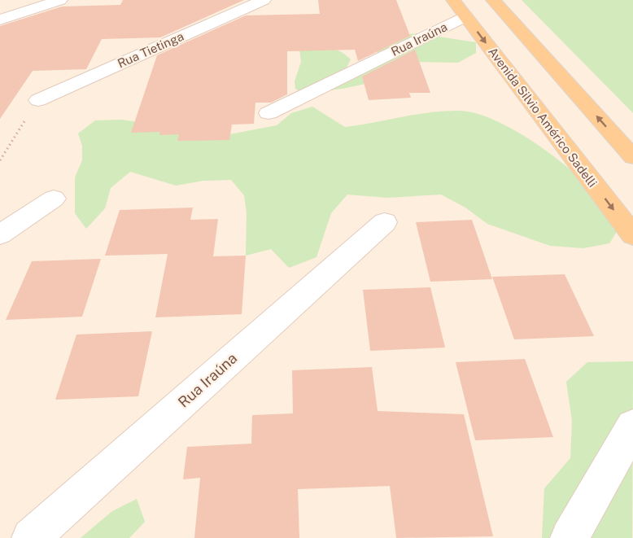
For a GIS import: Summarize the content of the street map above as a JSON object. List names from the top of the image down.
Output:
{
  "streets": {
    "main road": ["Avenida Silvio Américo Sadelli"],
    "street": ["Rua Iraúna", "Rua Tietinga"]
  },
  "crossings": [
    ["Rua Iraúna", "Avenida Silvio Américo Sadelli"]
  ]
}
